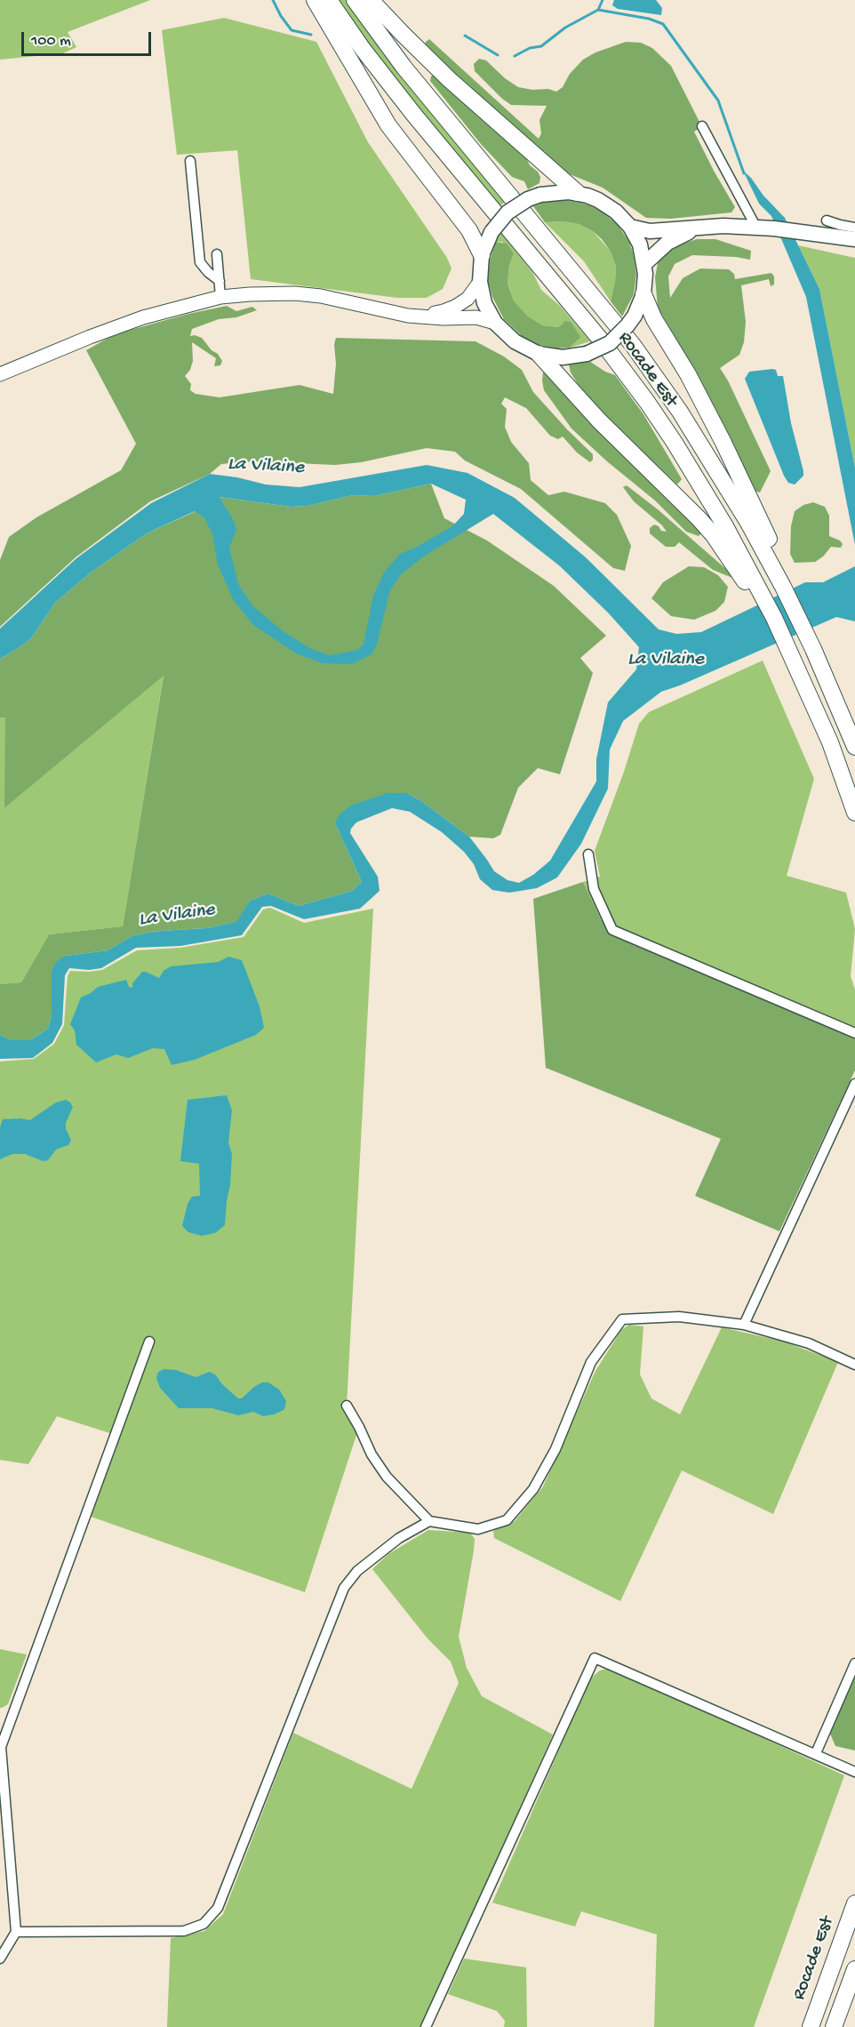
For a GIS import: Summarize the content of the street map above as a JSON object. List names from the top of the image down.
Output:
{
  "streets": {
    "highway": ["Rocade Est"]
  },
  "water": ["La Vilaine"],
  "scale_bar": "100 m"
}
